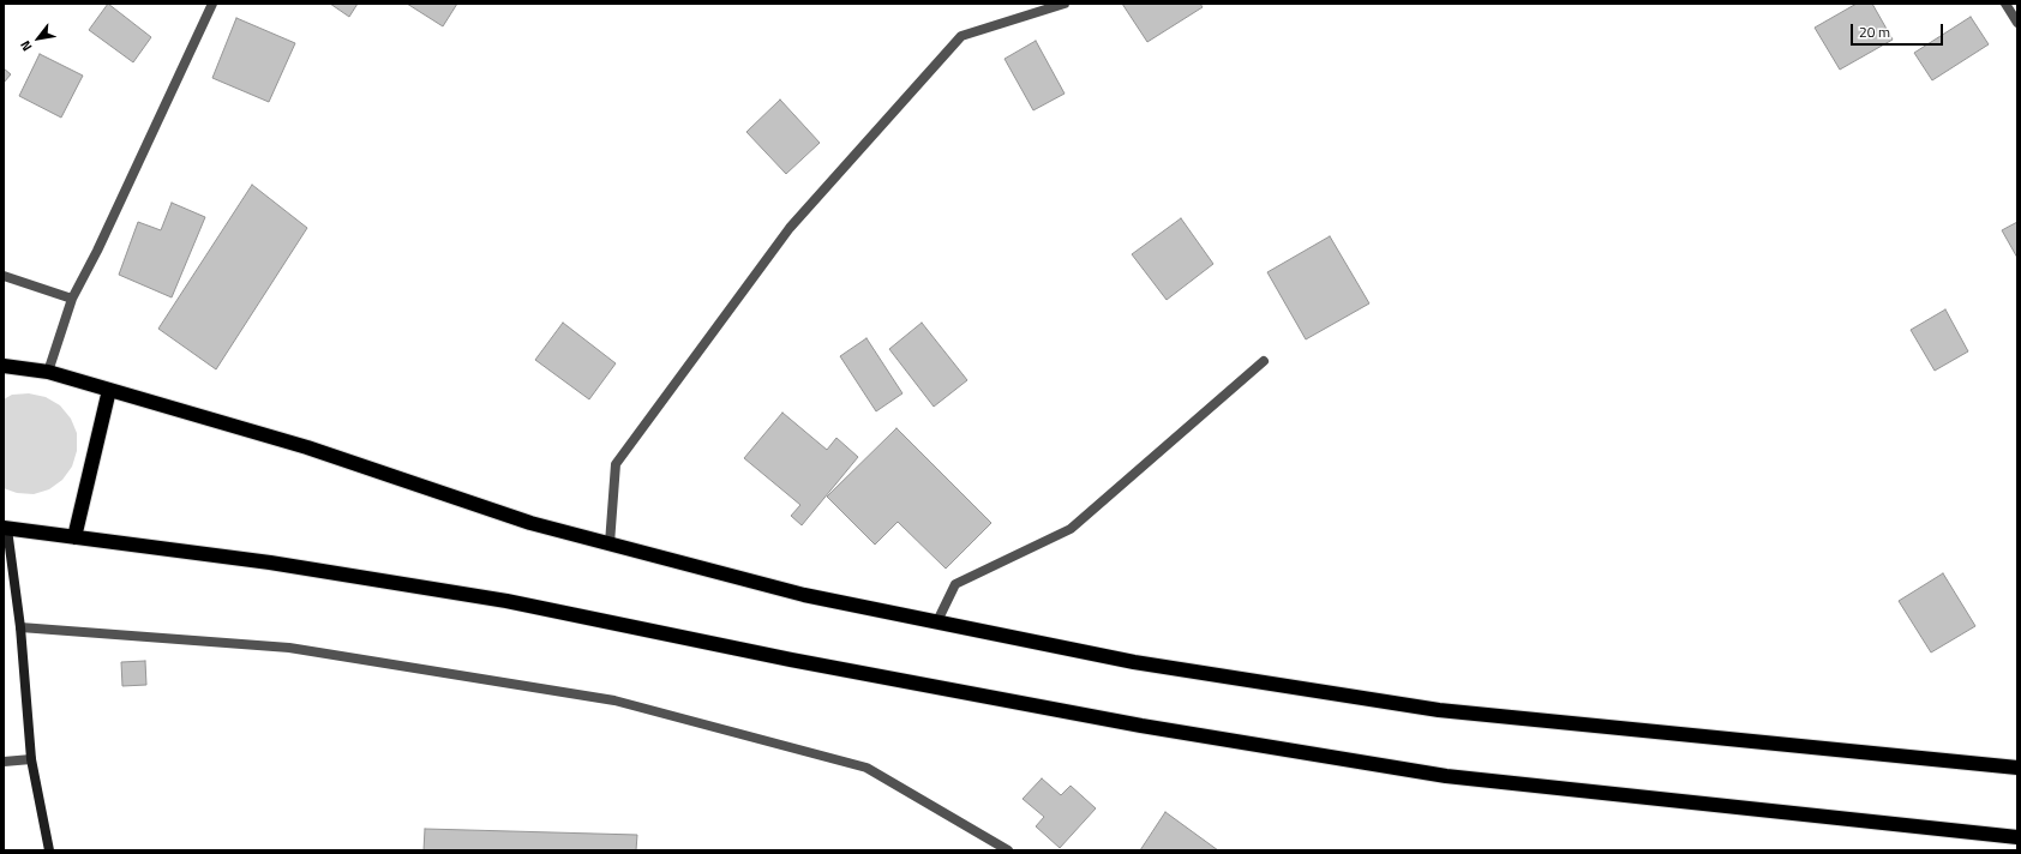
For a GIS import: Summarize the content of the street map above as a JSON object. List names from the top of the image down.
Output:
{
  "scale_bar": "20 m",
  "north": "bottom left"
}
